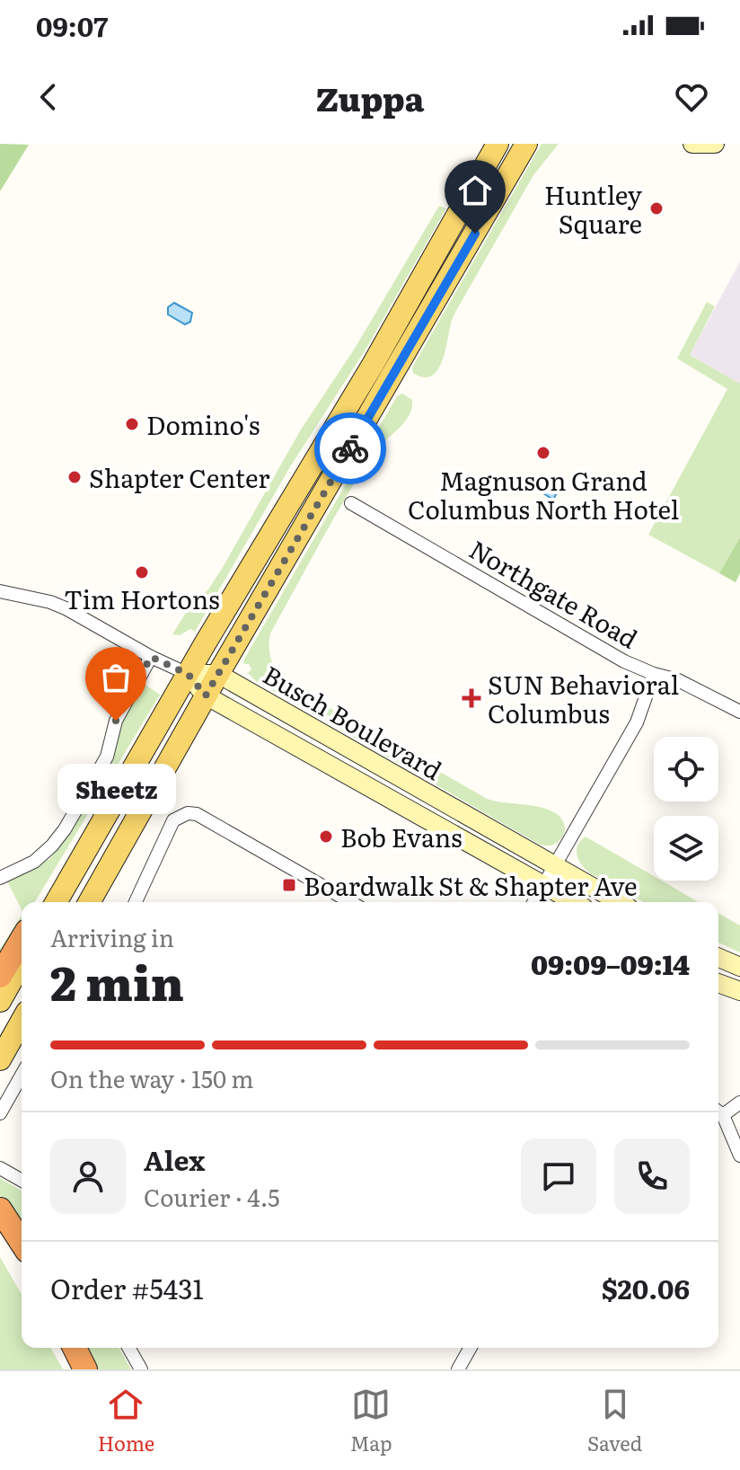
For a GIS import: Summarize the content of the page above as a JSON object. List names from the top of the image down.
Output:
{
  "streets": {
    "main road": ["Busch Boulevard"],
    "street": ["Northgate Road"]
  },
  "places": {
    "other": [
      "Huntley Square",
      "Domino's",
      "Magnuson Grand Columbus North Hotel",
      "Shapter Center",
      "Tim Hortons",
      "Sheetz",
      "Bob Evans"
    ],
    "health": ["SUN Behavioral Columbus"],
    "transit": ["Boardwalk St & Shapter Ave"]
  },
  "page": {
    "status": "09:07",
    "header": "Zuppa",
    "bubble": "Sheetz",
    "heading": ["2 min", "Arriving in", "09:09–09:14"],
    "panel": [
      "Alex",
      "Courier · 4.5",
      "Order #5431",
      "$20.06"
    ],
    "bar": "On the way · 150 m",
    "tabs": ["Home", "Map", "Saved"]
  }
}
